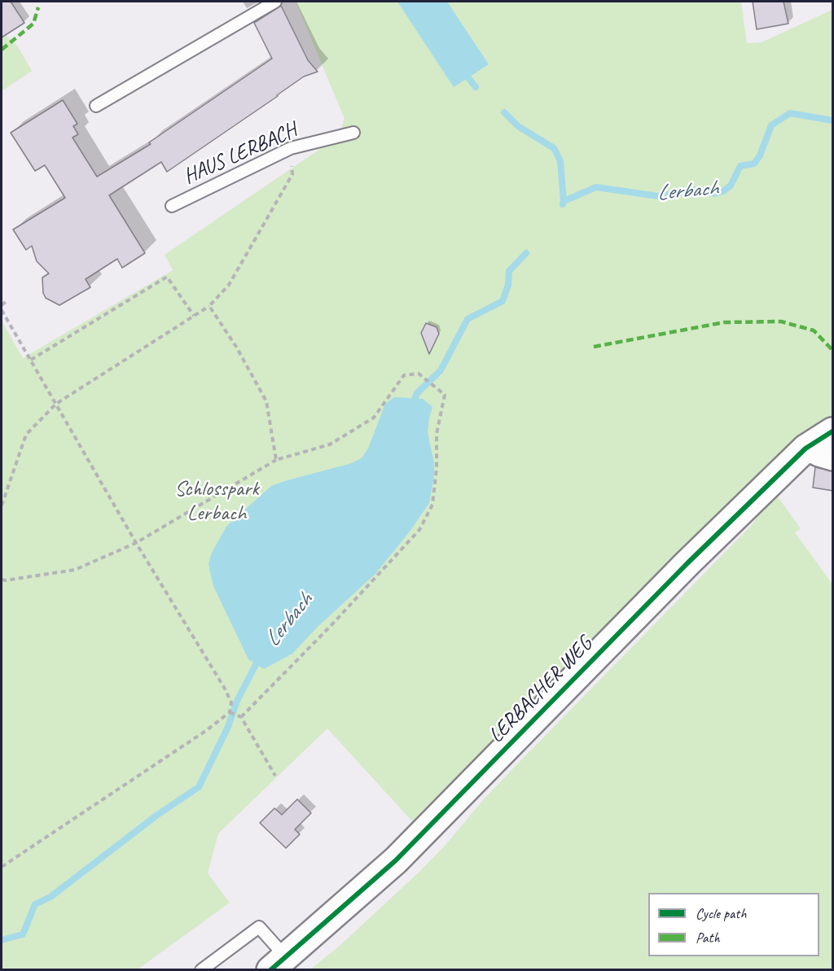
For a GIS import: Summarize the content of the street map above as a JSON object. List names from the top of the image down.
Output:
{
  "streets": {
    "street": ["LERBACHER WEG"],
    "lane": ["HAUS LERBACH"]
  },
  "water": ["Lerbach"],
  "parks": ["Schlosspark Lerbach"],
  "legend": ["Cycle path", "Path"]
}
